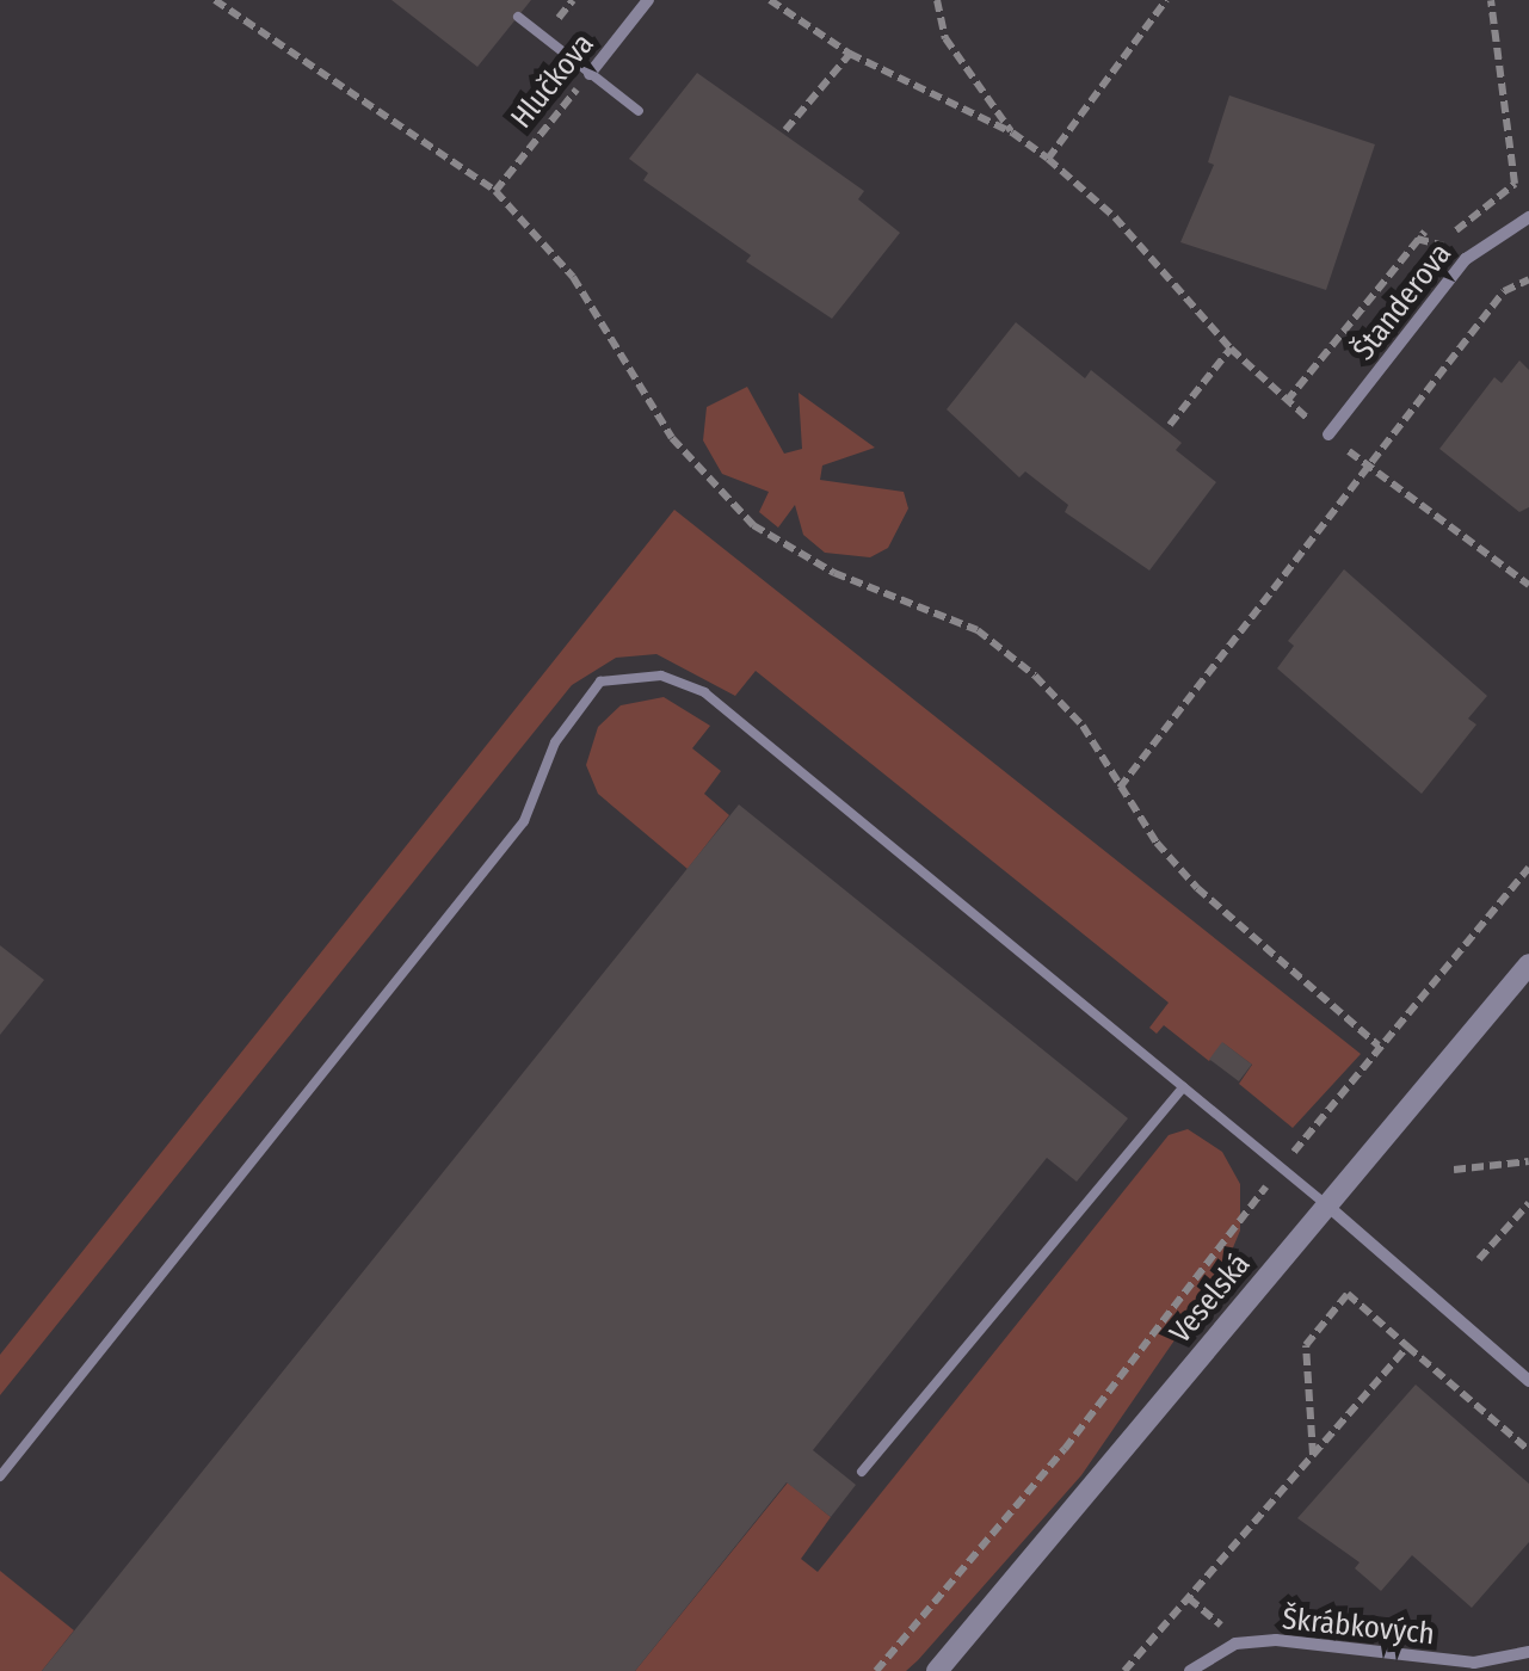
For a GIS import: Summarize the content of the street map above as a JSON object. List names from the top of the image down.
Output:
{
  "streets": {
    "street": [
      "Hlučkova",
      "Štanderova",
      "Veselská",
      "Škrábkových"
    ]
  }
}
